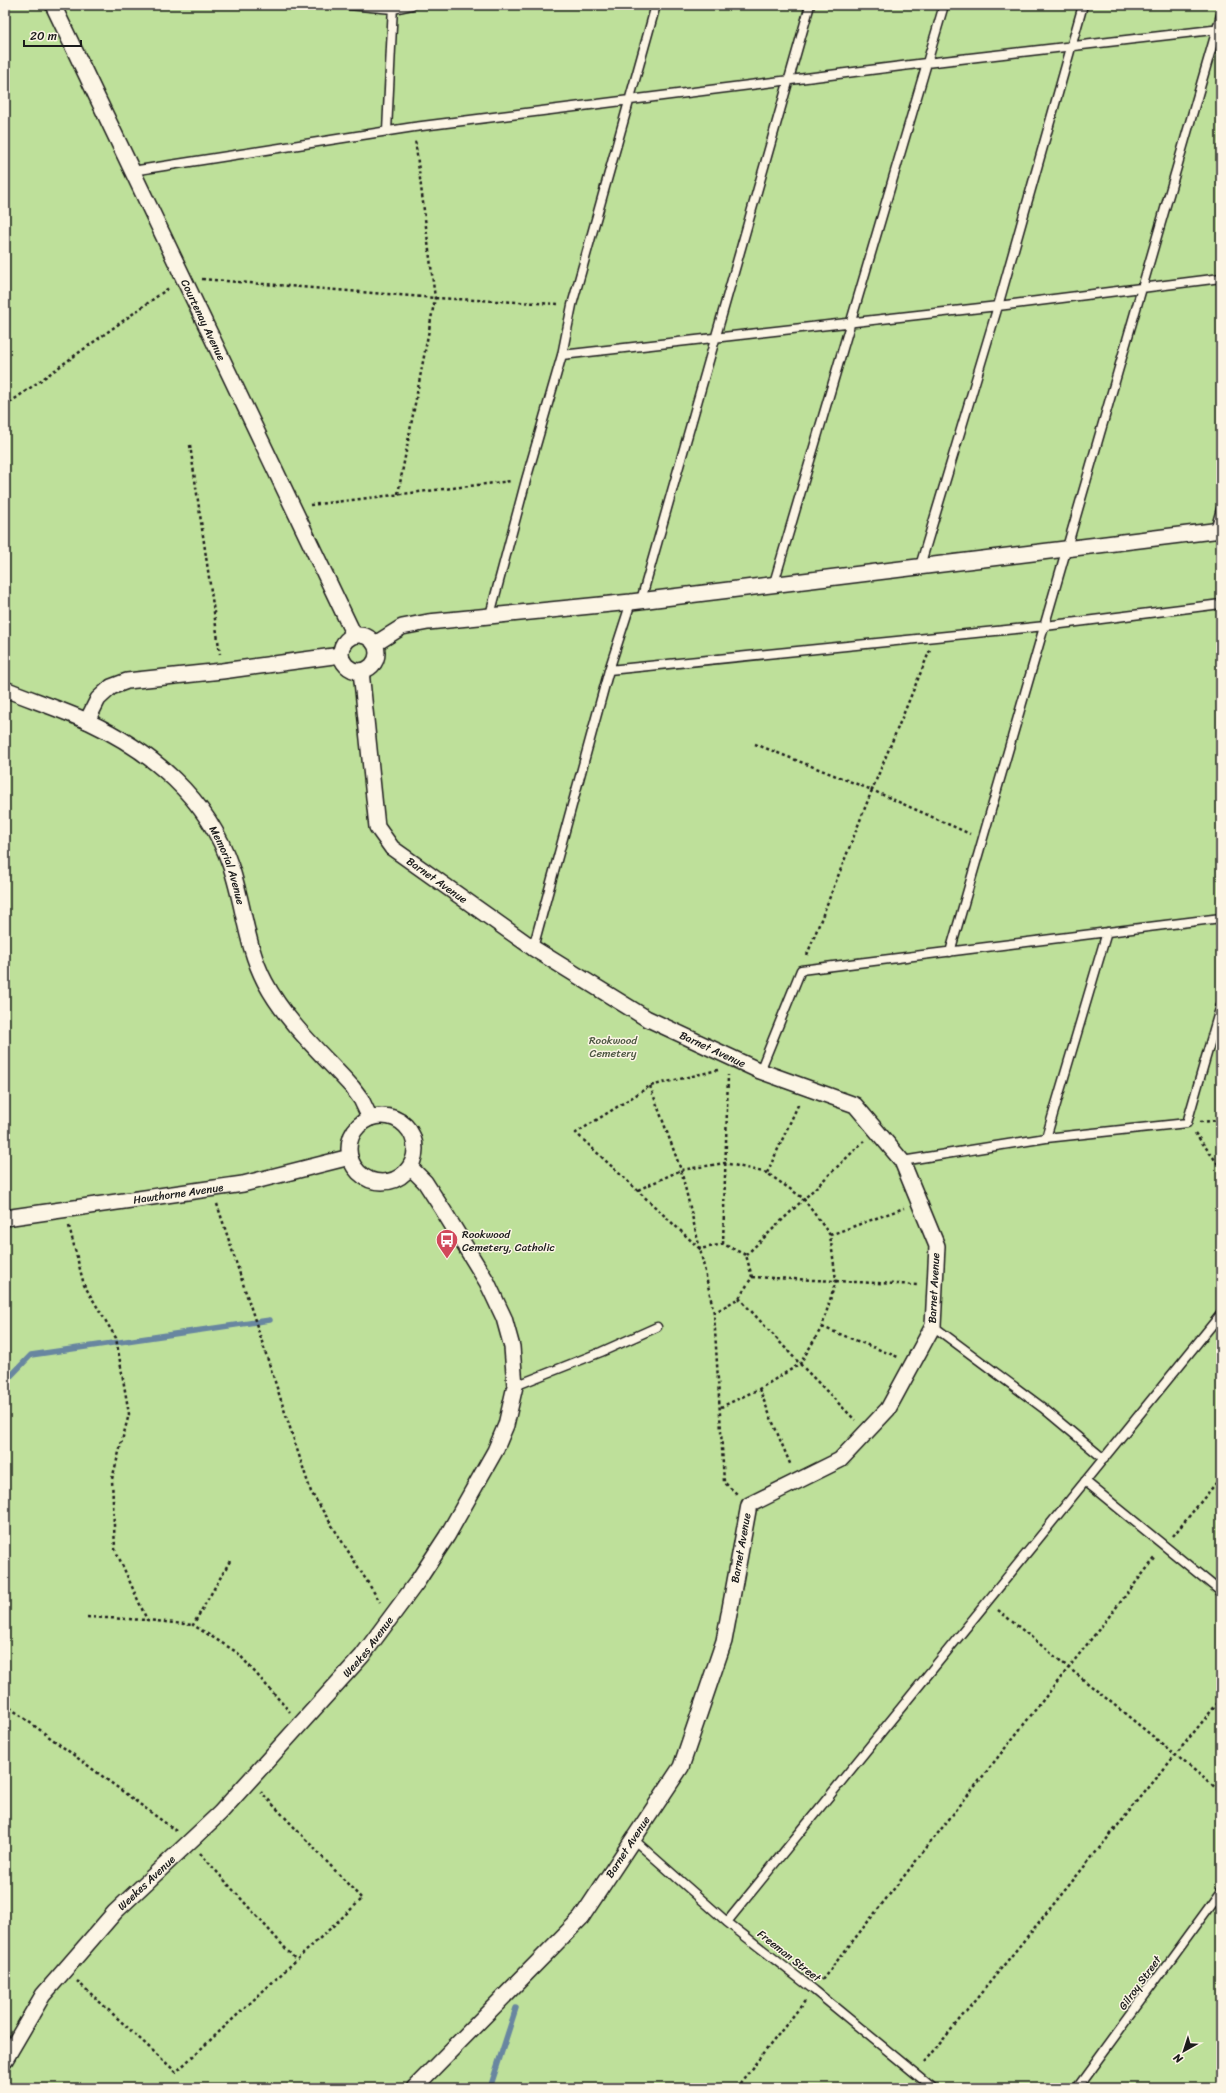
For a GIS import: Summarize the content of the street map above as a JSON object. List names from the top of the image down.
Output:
{
  "streets": {
    "street": [
      "Courtenay Avenue",
      "Memorial Avenue",
      "Barnet Avenue",
      "Hawthorne Avenue",
      "Weekes Avenue"
    ],
    "lane": ["Freeman Street", "Gilroy Street"]
  },
  "crossings": [
    ["Courtenay Avenue", "Barnet Avenue"],
    ["Memorial Avenue", "Hawthorne Avenue"],
    ["Memorial Avenue", "Weekes Avenue"],
    ["Barnet Avenue", "Freeman Street"],
    ["Hawthorne Avenue", "Weekes Avenue"]
  ],
  "parks": ["Rookwood Cemetery"],
  "places": {
    "bus stop": ["Rookwood Cemetery, Catholic"]
  },
  "scale_bar": "20 m",
  "north": "bottom left"
}
